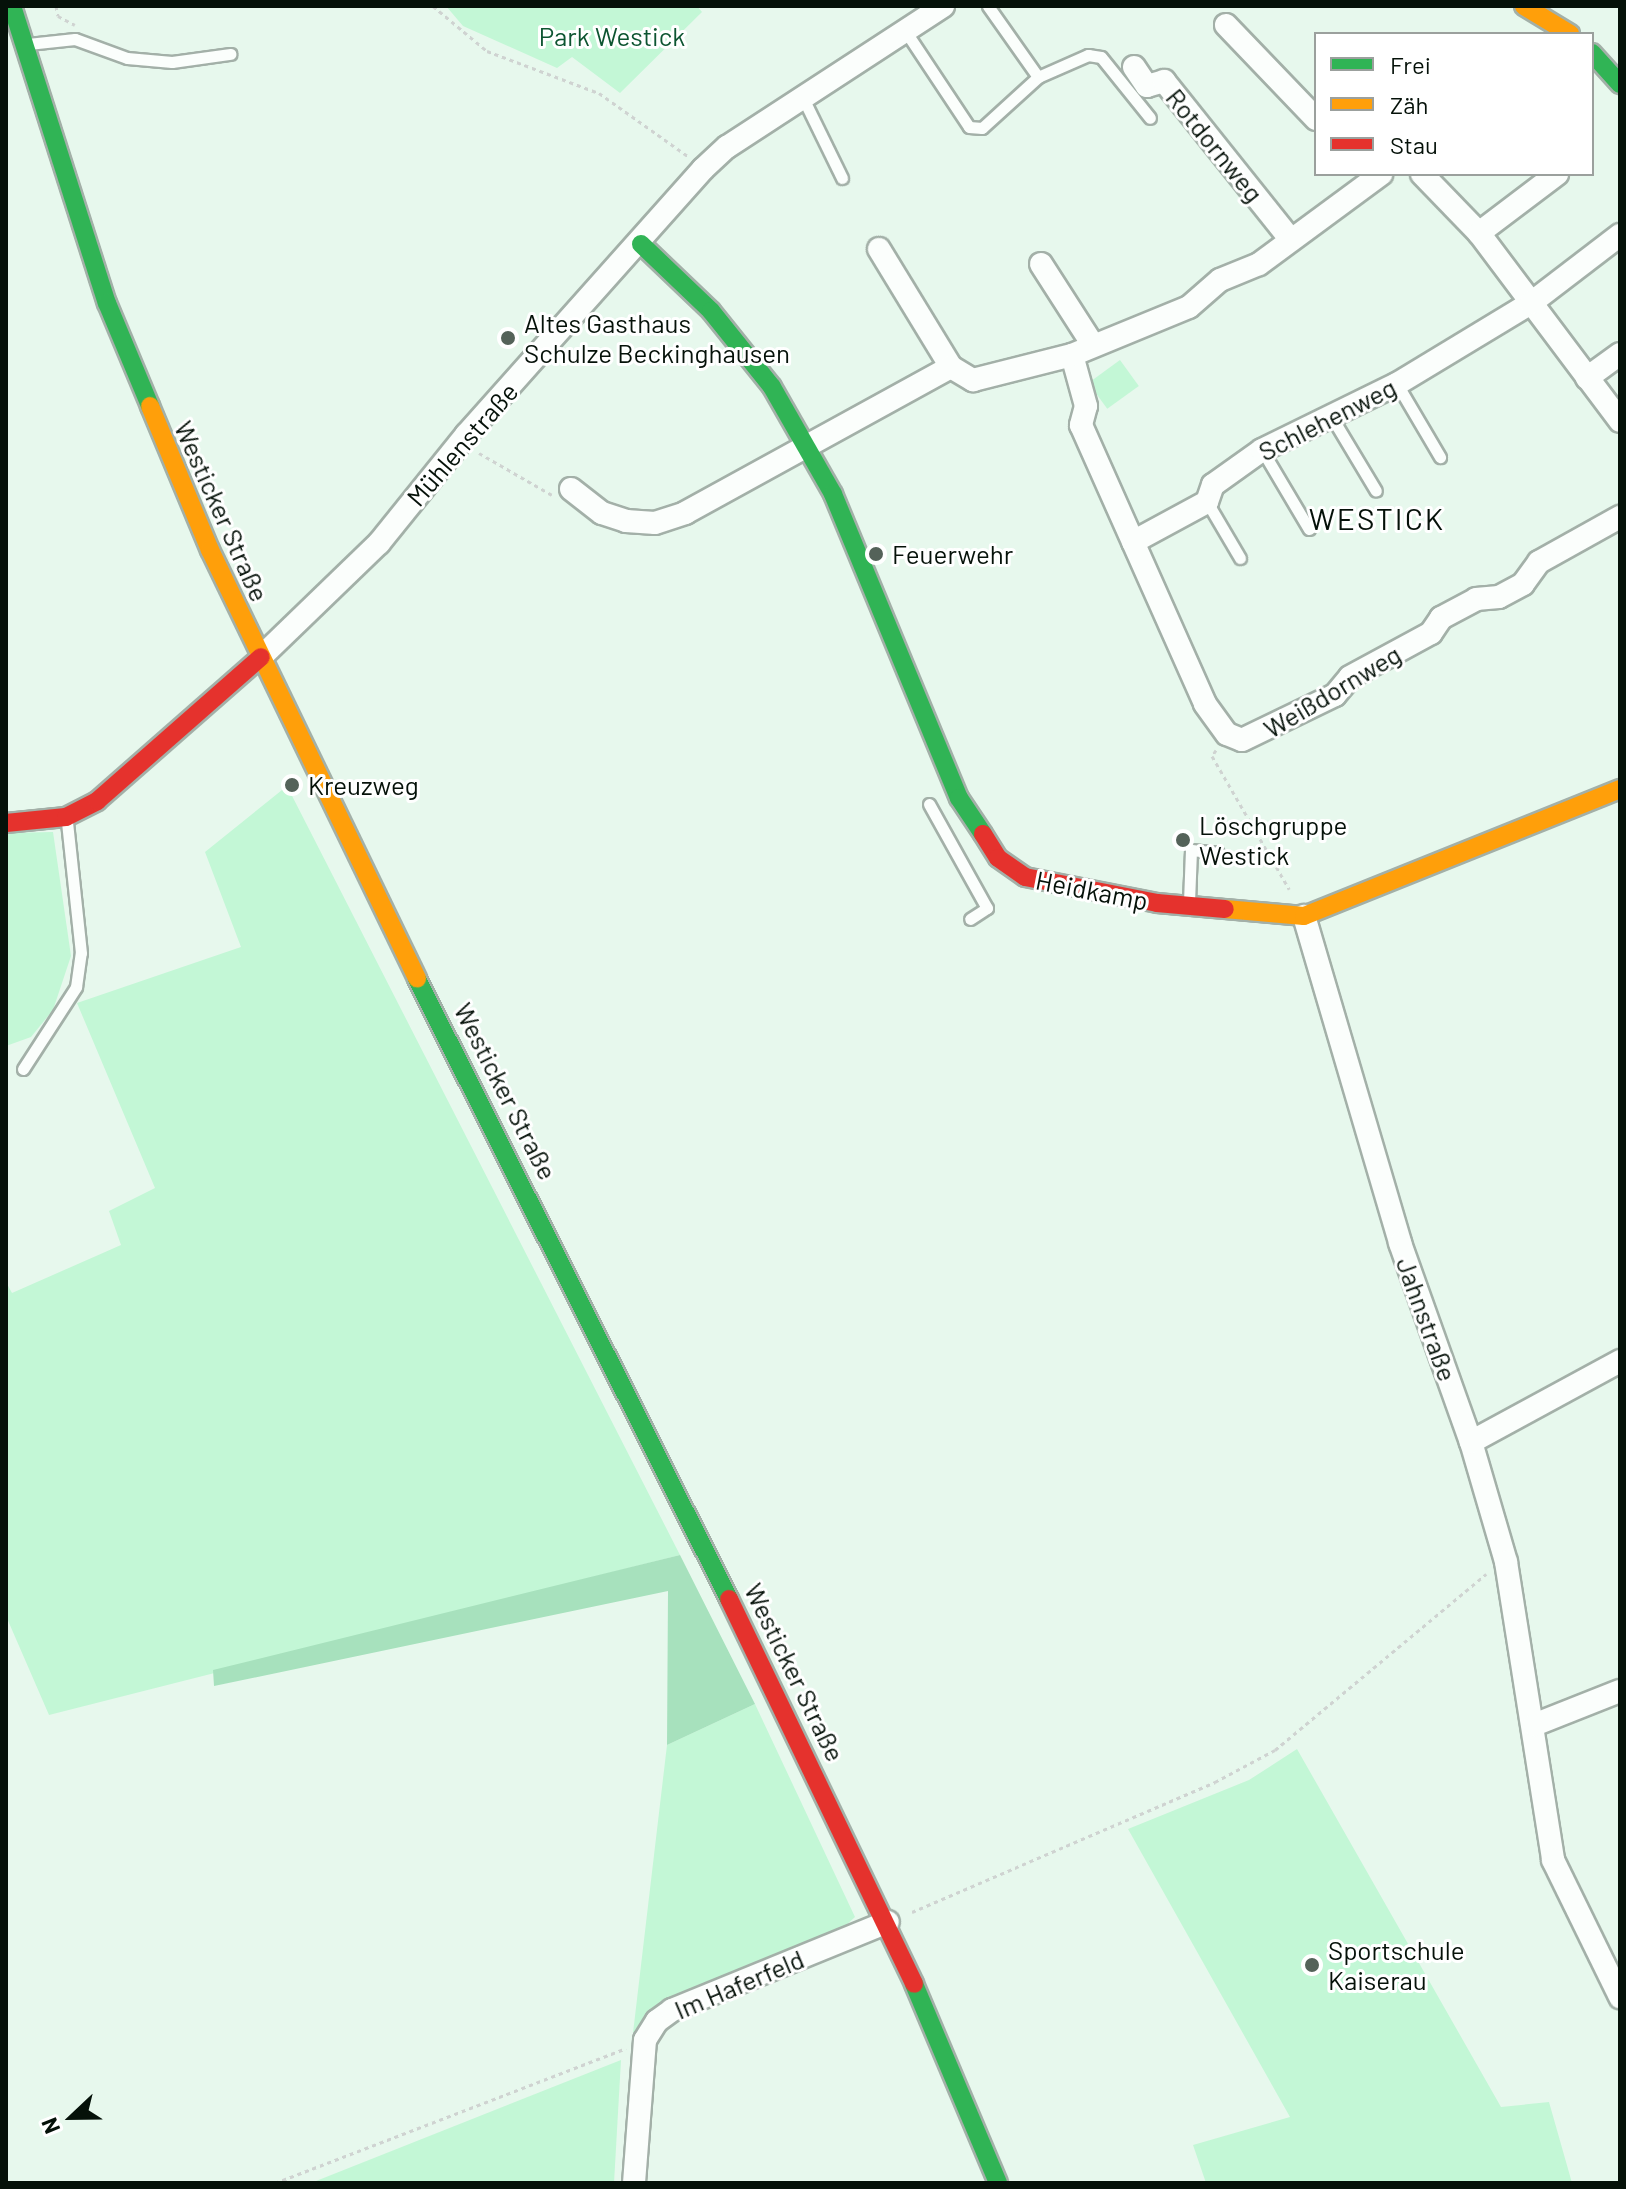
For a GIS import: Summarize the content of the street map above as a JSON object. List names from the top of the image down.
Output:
{
  "streets": {
    "street": [
      "Rotdornweg",
      "Schlehenweg",
      "Mühlenstraße",
      "Westicker Straße",
      "Weißdornweg",
      "Heidkamp",
      "Jahnstraße",
      "Im Haferfeld"
    ]
  },
  "crossings": [
    ["Schlehenweg", "Weißdornweg"],
    ["Mühlenstraße", "Westicker Straße"],
    ["Mühlenstraße", "Heidkamp"],
    ["Westicker Straße", "Im Haferfeld"],
    ["Heidkamp", "Jahnstraße"]
  ],
  "districts": ["WESTICK"],
  "parks": ["Park Westick"],
  "places": [
    "Altes Gasthaus Schulze Beckinghausen",
    "Feuerwehr",
    "Kreuzweg",
    "Löschgruppe Westick",
    "Sportschule Kaiserau"
  ],
  "legend": ["Frei", "Zäh", "Stau"],
  "north": "left"
}
